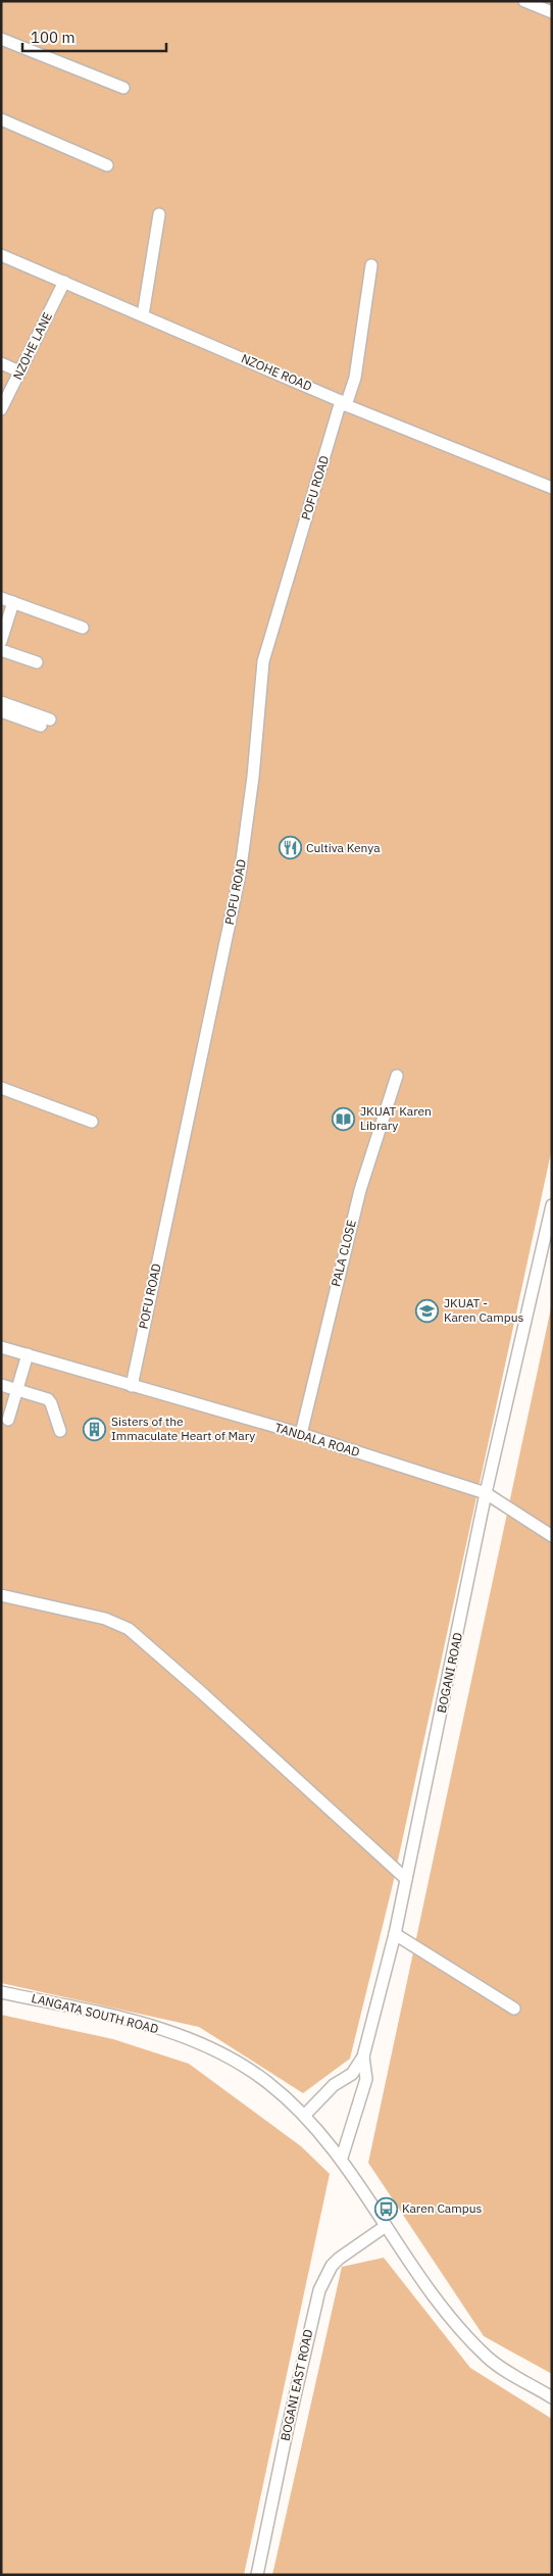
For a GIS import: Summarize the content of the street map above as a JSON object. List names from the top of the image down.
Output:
{
  "streets": {
    "street": [
      "NZOHE LANE",
      "NZOHE ROAD",
      "POFU ROAD",
      "PALA CLOSE",
      "TANDALA ROAD",
      "BOGANI ROAD",
      "LANGATA SOUTH ROAD",
      "BOGANI EAST ROAD"
    ]
  },
  "crossings": [
    ["NZOHE LANE", "NZOHE ROAD"],
    ["NZOHE ROAD", "POFU ROAD"],
    ["POFU ROAD", "TANDALA ROAD"],
    ["PALA CLOSE", "TANDALA ROAD"],
    ["TANDALA ROAD", "BOGANI ROAD"],
    ["BOGANI ROAD", "LANGATA SOUTH ROAD"],
    ["LANGATA SOUTH ROAD", "BOGANI EAST ROAD"]
  ],
  "places": {
    "restaurant": ["Cultiva Kenya"],
    "library": ["JKUAT Karen Library"],
    "school or university": ["JKUAT - Karen Campus"],
    "building": ["Sisters of the Immaculate Heart of Mary"],
    "bus stop": ["Karen Campus"]
  },
  "scale_bar": "100 m"
}
